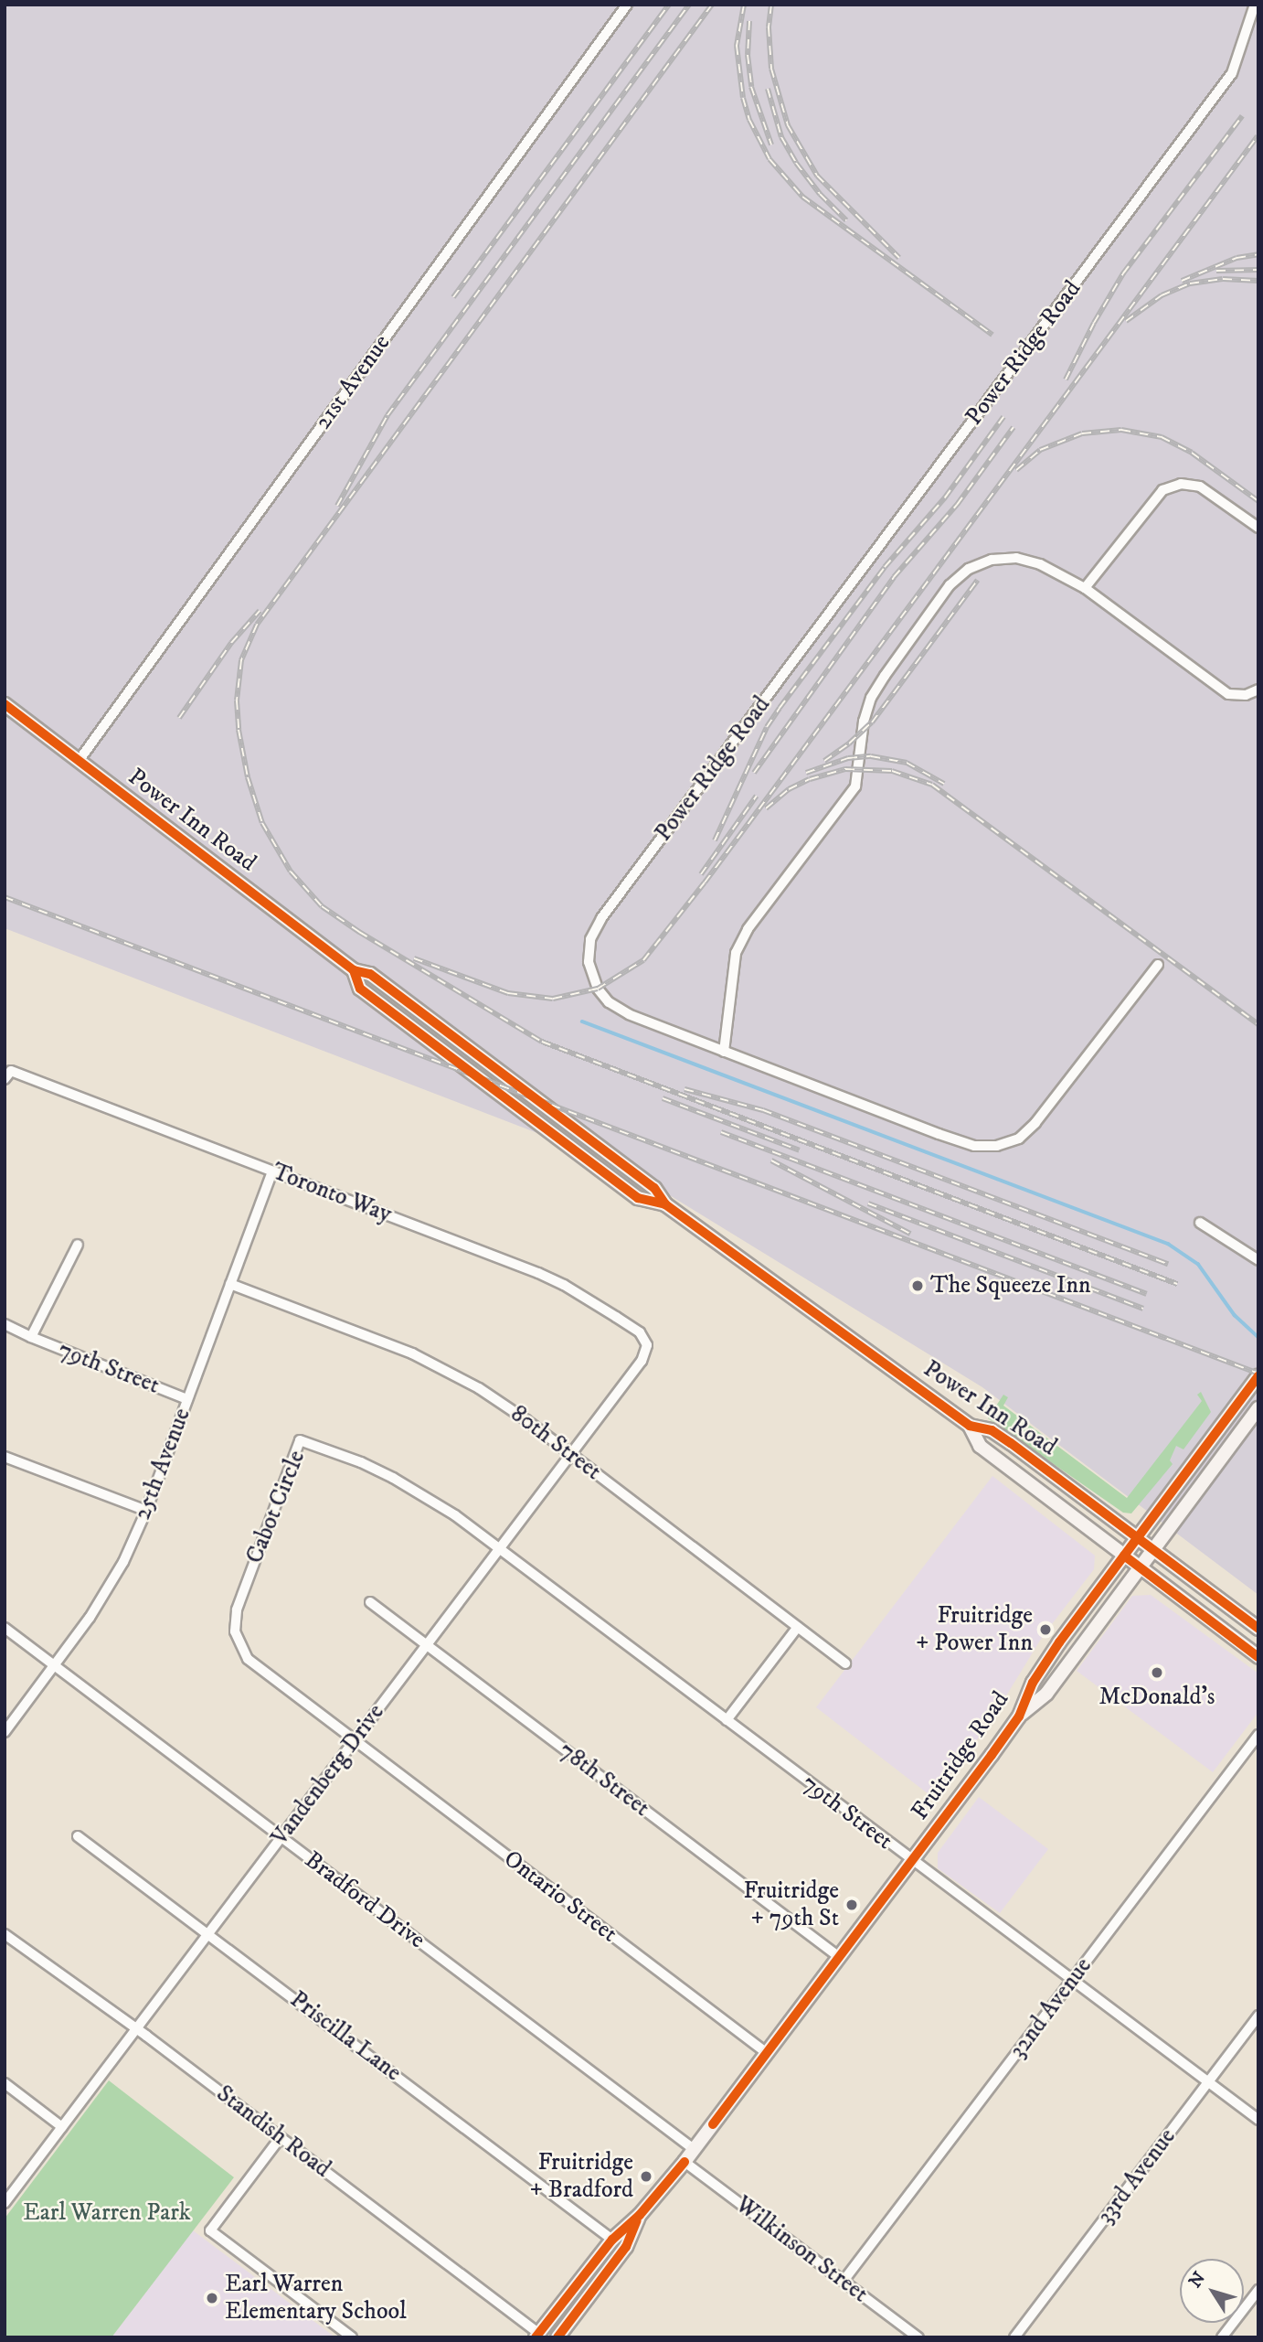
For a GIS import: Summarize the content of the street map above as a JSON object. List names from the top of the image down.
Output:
{
  "streets": {
    "main road": ["Power Inn Road", "Fruitridge Road"],
    "street": [
      "Power Ridge Road",
      "21st Avenue",
      "Toronto Way",
      "79th Street",
      "80th Street",
      "25th Avenue",
      "Cabot Circle",
      "Vandenberg Drive",
      "78th Street",
      "Ontario Street",
      "Bradford Drive",
      "32nd Avenue",
      "Priscilla Lane",
      "Standish Road",
      "33rd Avenue",
      "Wilkinson Street"
    ]
  },
  "crossings": [
    ["21st Avenue", "Power Inn Road"],
    ["Power Inn Road", "Fruitridge Road"],
    ["Toronto Way", "25th Avenue"],
    ["Toronto Way", "Vandenberg Drive"],
    ["79th Street", "25th Avenue"],
    ["79th Street", "Cabot Circle"],
    ["79th Street", "Fruitridge Road"],
    ["79th Street", "Vandenberg Drive"],
    ["79th Street", "32nd Avenue"],
    ["79th Street", "33rd Avenue"],
    ["80th Street", "25th Avenue"],
    ["80th Street", "Vandenberg Drive"],
    ["25th Avenue", "Bradford Drive"],
    ["Cabot Circle", "Vandenberg Drive"],
    ["Cabot Circle", "Ontario Street"],
    ["Fruitridge Road", "78th Street"],
    ["Fruitridge Road", "Ontario Street"],
    ["Fruitridge Road", "Bradford Drive"],
    ["Fruitridge Road", "Priscilla Lane"],
    ["Fruitridge Road", "Standish Road"],
    ["Fruitridge Road", "Wilkinson Street"],
    ["Vandenberg Drive", "78th Street"],
    ["Vandenberg Drive", "Ontario Street"],
    ["Vandenberg Drive", "Bradford Drive"],
    ["Vandenberg Drive", "Priscilla Lane"],
    ["Vandenberg Drive", "Standish Road"],
    ["32nd Avenue", "Wilkinson Street"]
  ],
  "parks": ["Earl Warren Park"],
  "places": [
    "The Squeeze Inn",
    "Fruitridge + Power Inn",
    "McDonald's",
    "Fruitridge + 79th St",
    "Fruitridge + Bradford",
    "Earl Warren Elementary School"
  ],
  "north": "top left"
}
